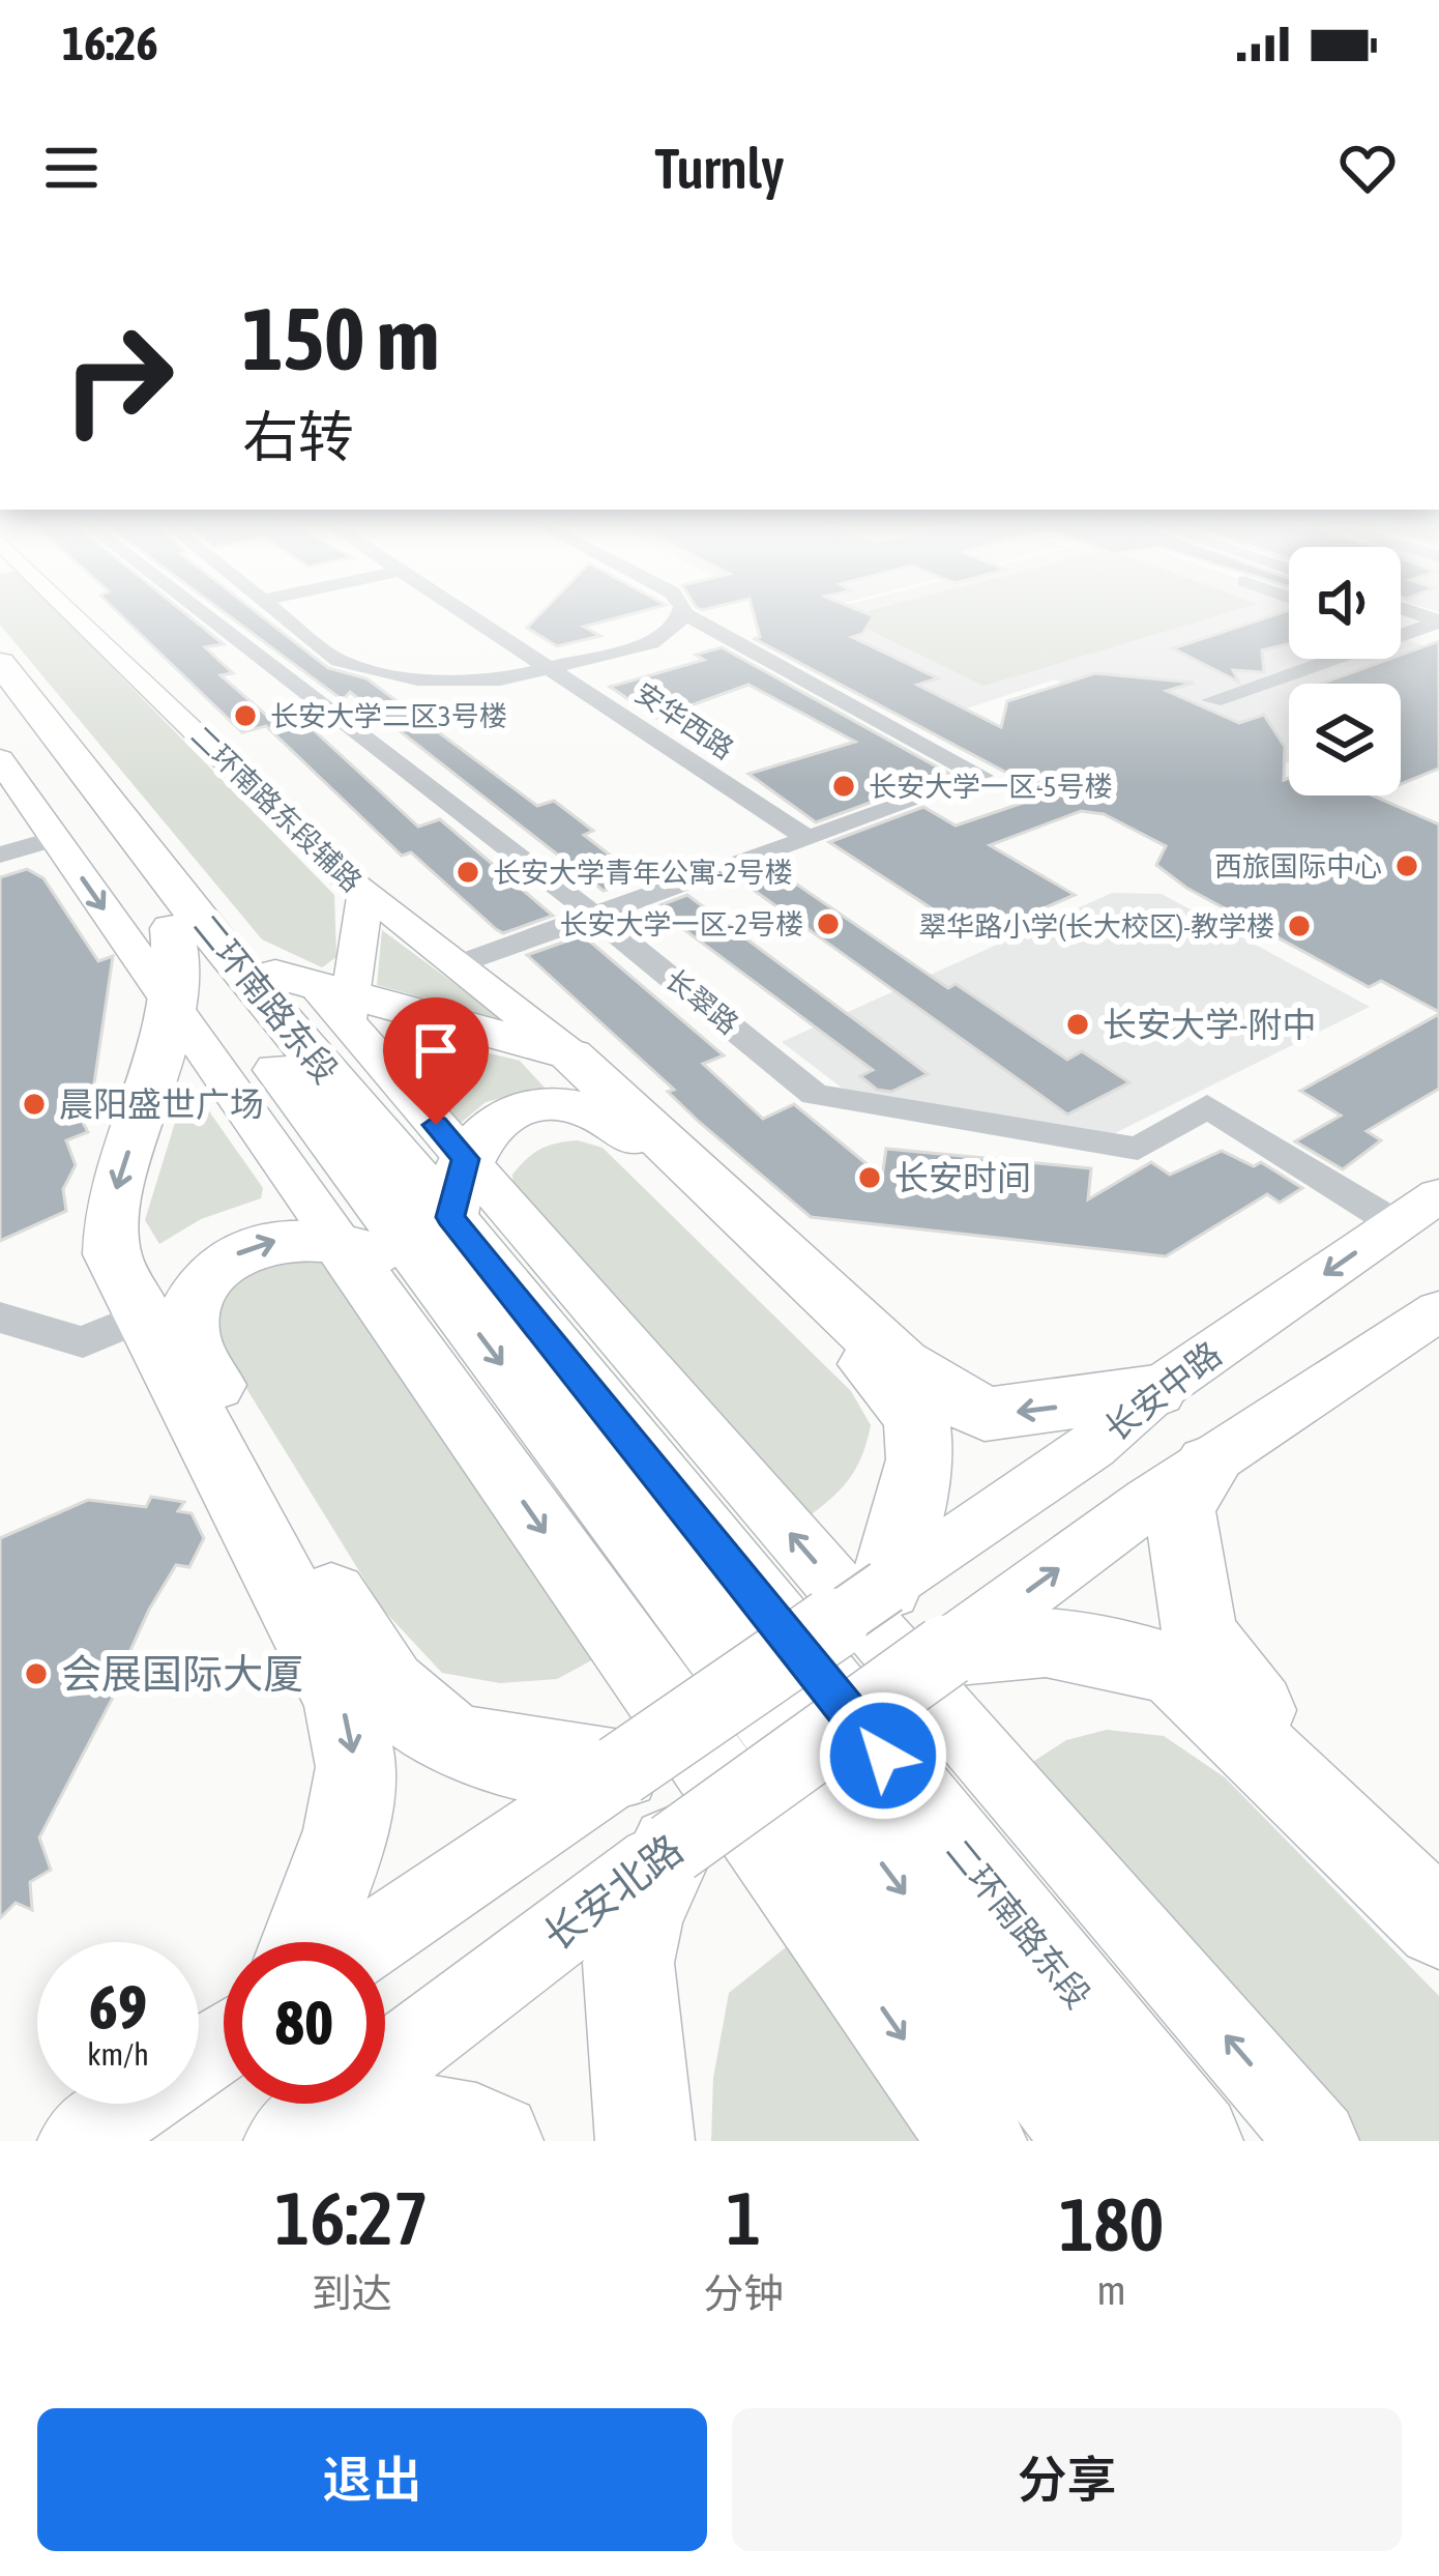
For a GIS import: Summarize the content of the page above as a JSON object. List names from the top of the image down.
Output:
{
  "streets": {
    "highway": ["二环南路东段"],
    "main road": ["二环南路东段辅路", "长安中路", "长安北路"],
    "street": ["安华西路", "长翠路"]
  },
  "crossings": [
    ["长翠路", "长安中路"]
  ],
  "places": [
    "长安大学二区3号楼",
    "长安大学一区-5号楼",
    "西旅国际中心",
    "长安大学青年公寓-2号楼",
    "长安大学一区-2号楼",
    "翠华路小学(长大校区)-教学楼",
    "长安大学-附中",
    "晨阳盛世广场",
    "长安时间",
    "会展国际大厦"
  ],
  "page": {
    "status": "16:26",
    "header": "Turnly",
    "turn": ["150 m", "右转"],
    "speed": "69 km/h",
    "limit": "80",
    "eta": [
      "16:27",
      "到达",
      "1",
      "分钟",
      "180",
      "m"
    ],
    "buttons": ["退出", "分享"]
  }
}
